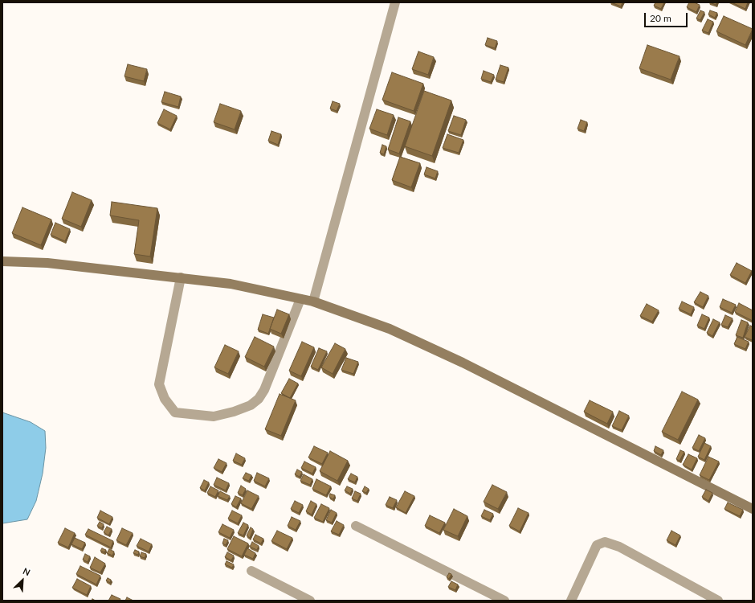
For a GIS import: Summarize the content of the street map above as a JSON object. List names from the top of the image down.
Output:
{
  "scale_bar": "20 m",
  "north": "top right"
}
